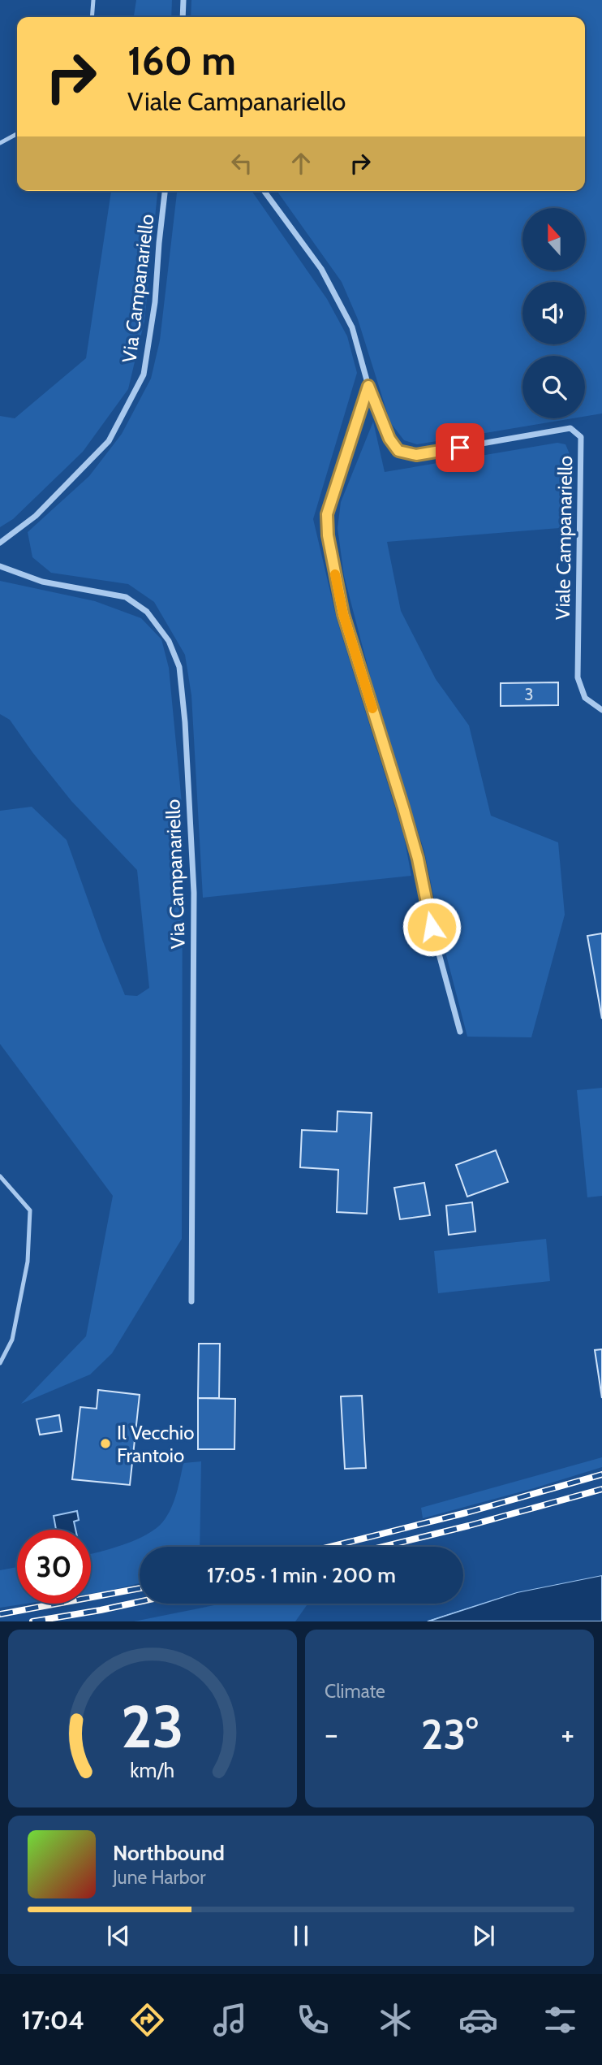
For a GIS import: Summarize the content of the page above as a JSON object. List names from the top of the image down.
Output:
{
  "streets": {
    "street": ["Via Campanariello", "Viale Campanariello"]
  },
  "places": ["Il Vecchio Frantoio"],
  "house_numbers": ["3"],
  "north": "top",
  "page": {
    "turn": ["160 m", "Viale Campanariello"],
    "limit": "30",
    "trip": "17:05 · 1 min · 200 m",
    "tile": "Climate",
    "heat": ["−", "23°", "+"],
    "song": ["Northbound", "June Harbor"],
    "tabs": "17:04",
    "gauge": ["23", "km/h"]
  }
}
